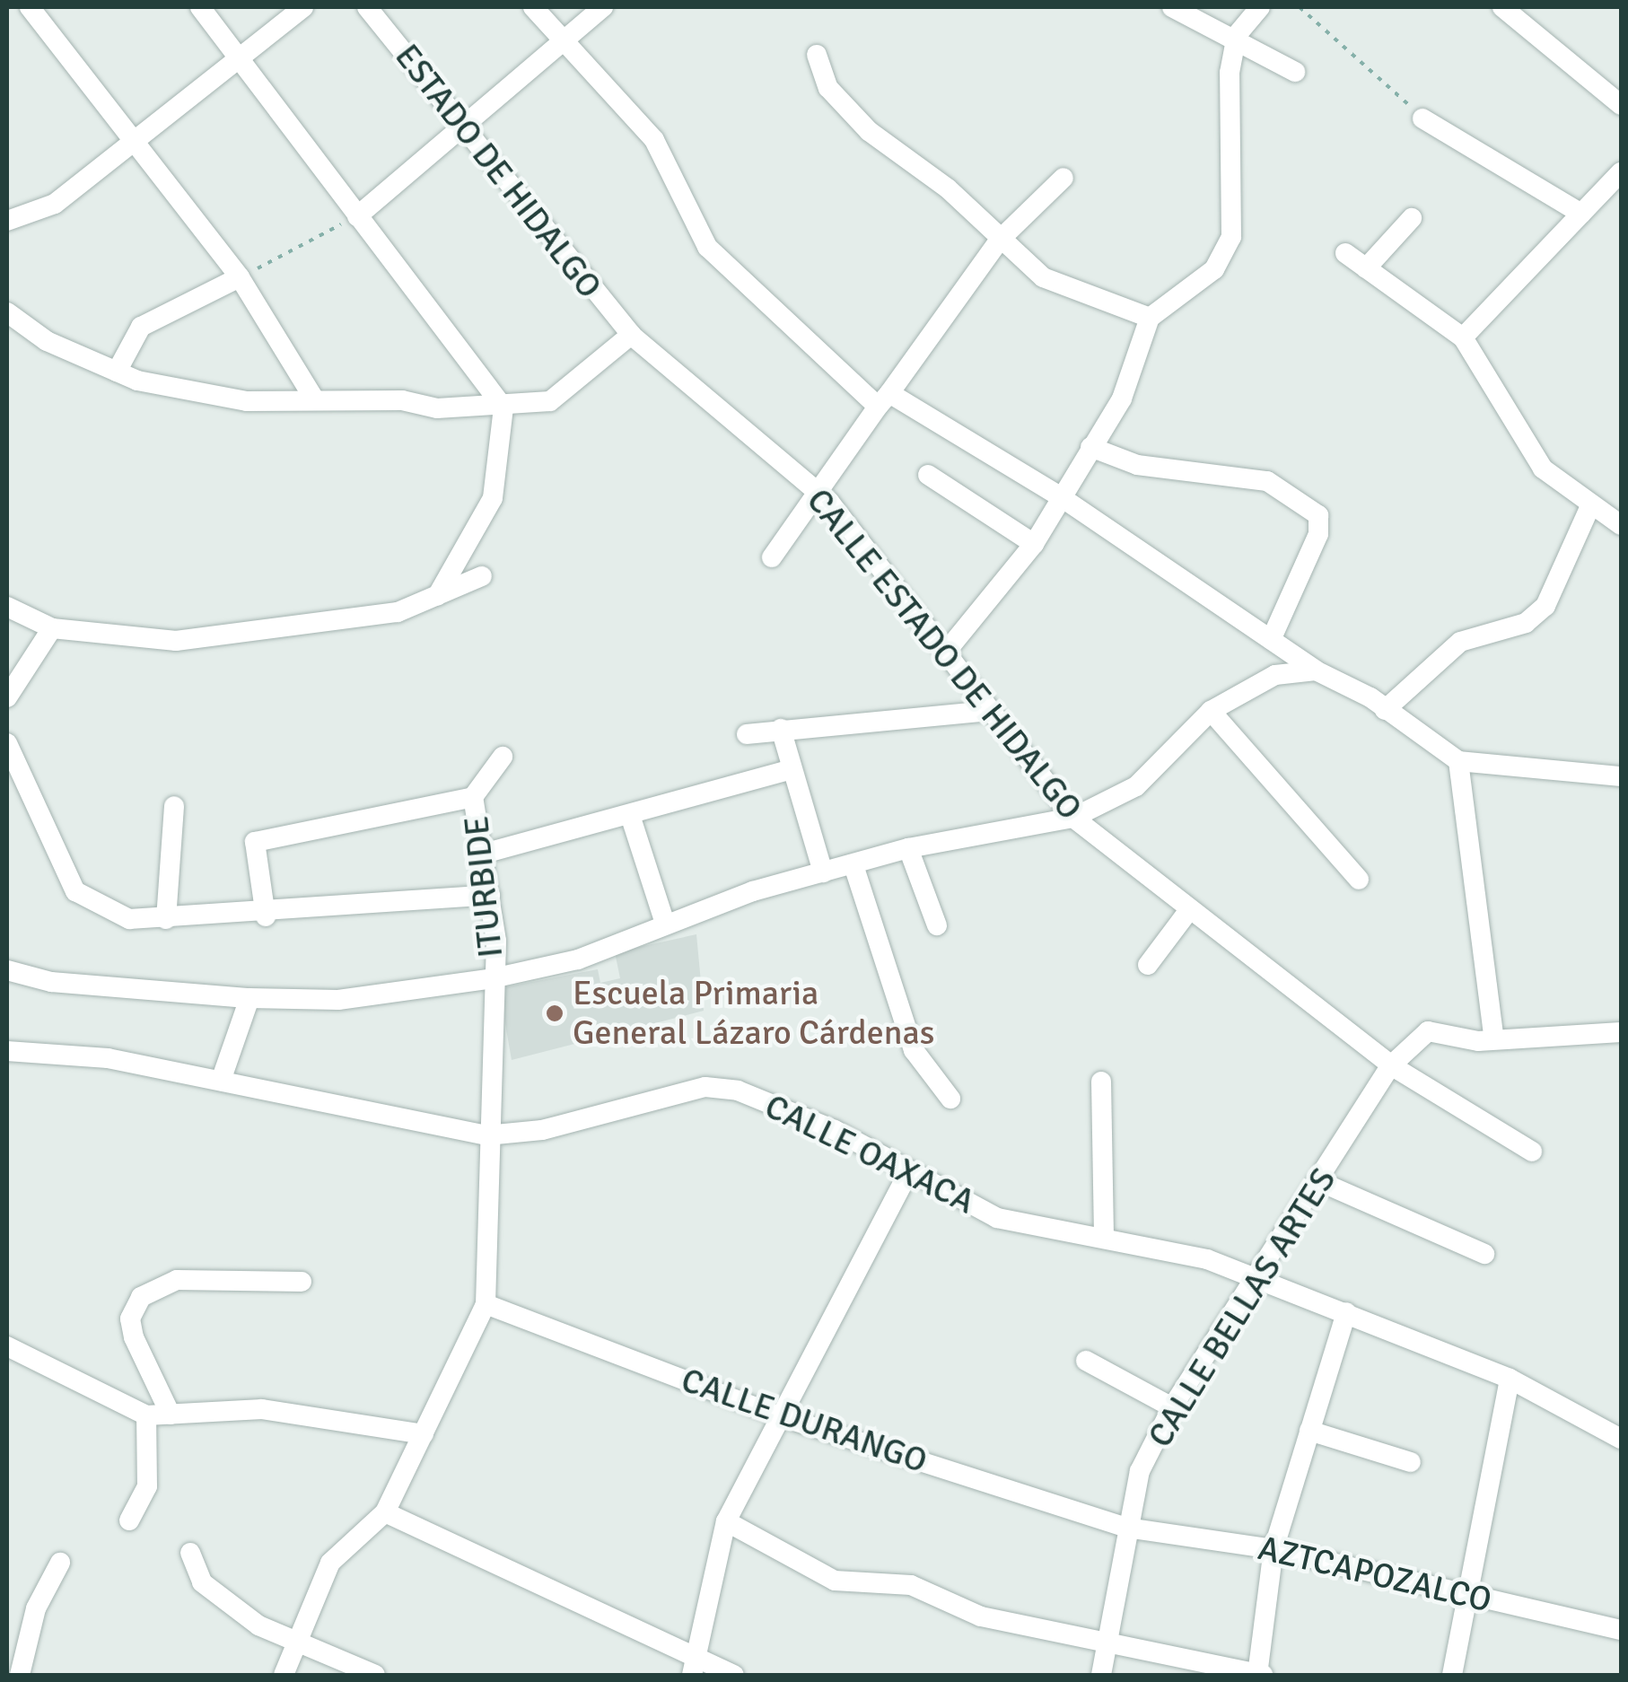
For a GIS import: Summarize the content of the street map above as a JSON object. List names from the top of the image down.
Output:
{
  "streets": {
    "street": [
      "ESTADO DE HIDALGO",
      "CALLE ESTADO DE HIDALGO",
      "ITURBIDE",
      "CALLE OAXACA",
      "CALLE BELLAS ARTES",
      "CALLE DURANGO",
      "AZTCAPOZALCO"
    ]
  },
  "crossings": [
    ["ESTADO DE HIDALGO", "CALLE ESTADO DE HIDALGO"],
    ["CALLE ESTADO DE HIDALGO", "CALLE BELLAS ARTES"],
    ["ITURBIDE", "CALLE OAXACA"],
    ["ITURBIDE", "CALLE DURANGO"],
    ["CALLE OAXACA", "CALLE BELLAS ARTES"],
    ["CALLE BELLAS ARTES", "CALLE DURANGO"],
    ["CALLE BELLAS ARTES", "AZTCAPOZALCO"],
    ["CALLE DURANGO", "AZTCAPOZALCO"]
  ],
  "places": ["Escuela Primaria General Lázaro Cárdenas"]
}
